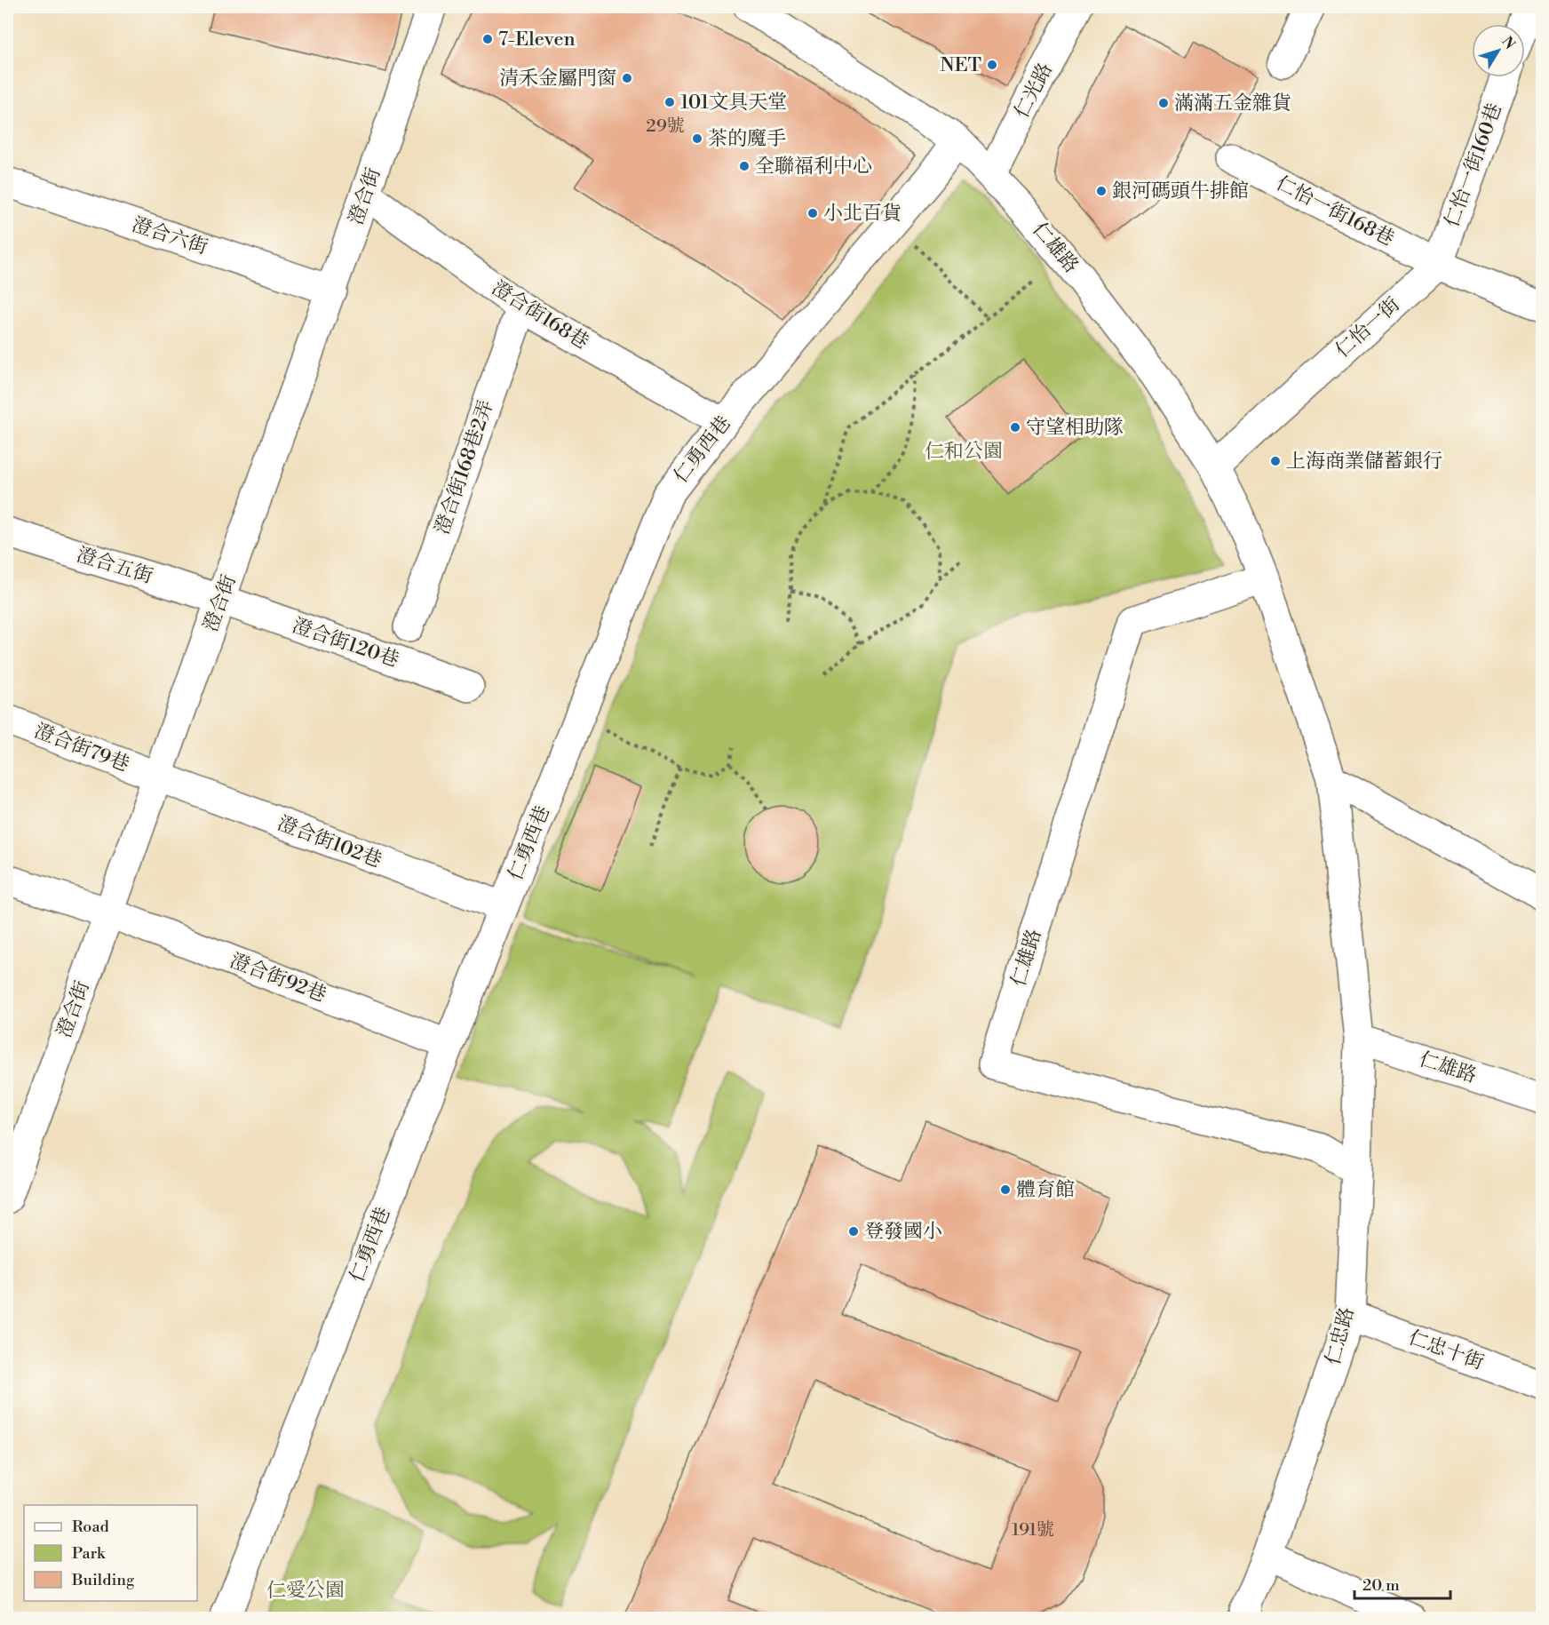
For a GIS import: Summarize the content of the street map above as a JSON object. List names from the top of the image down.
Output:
{
  "streets": {
    "street": [
      "仁光路",
      "仁怡一街160巷",
      "澄合街",
      "仁怡一街168巷",
      "澄合六街",
      "仁雄路",
      "澄合街168巷",
      "仁怡一街",
      "仁勇西巷",
      "澄合街168巷2弄",
      "澄合五街",
      "澄合街120巷",
      "澄合街79巷",
      "澄合街102巷",
      "澄合街92巷",
      "仁忠路",
      "仁忠十街"
    ]
  },
  "crossings": [
    ["仁光路", "仁雄路"],
    ["仁怡一街160巷", "仁怡一街168巷"],
    ["仁怡一街160巷", "仁怡一街"],
    ["澄合街", "澄合六街"],
    ["澄合街", "澄合街168巷"],
    ["澄合街", "澄合五街"],
    ["澄合街", "澄合街120巷"],
    ["澄合街", "澄合街79巷"],
    ["澄合街", "澄合街102巷"],
    ["澄合街", "澄合街92巷"],
    ["仁怡一街168巷", "仁怡一街"],
    ["仁雄路", "仁怡一街"],
    ["仁雄路", "仁勇西巷"],
    ["仁雄路", "仁忠路"],
    ["澄合街168巷", "仁勇西巷"],
    ["澄合街168巷", "澄合街168巷2弄"],
    ["仁勇西巷", "澄合街102巷"],
    ["仁勇西巷", "澄合街92巷"],
    ["澄合五街", "澄合街120巷"],
    ["澄合街79巷", "澄合街102巷"],
    ["仁忠路", "仁忠十街"]
  ],
  "parks": ["仁和公園", "仁愛公園"],
  "places": [
    "7-Eleven",
    "NET",
    "清禾金屬門窗",
    "101文具天堂",
    "滿滿五金雜貨",
    "茶的魔手",
    "全聯福利中心",
    "銀河碼頭牛排館",
    "小北百貨",
    "守望相助隊",
    "上海商業儲蓄銀行",
    "體育館",
    "登發國小"
  ],
  "house_numbers": ["29號", "191號"],
  "legend": ["Road", "Park", "Building"],
  "scale_bar": "20 m",
  "north": "top right"
}
